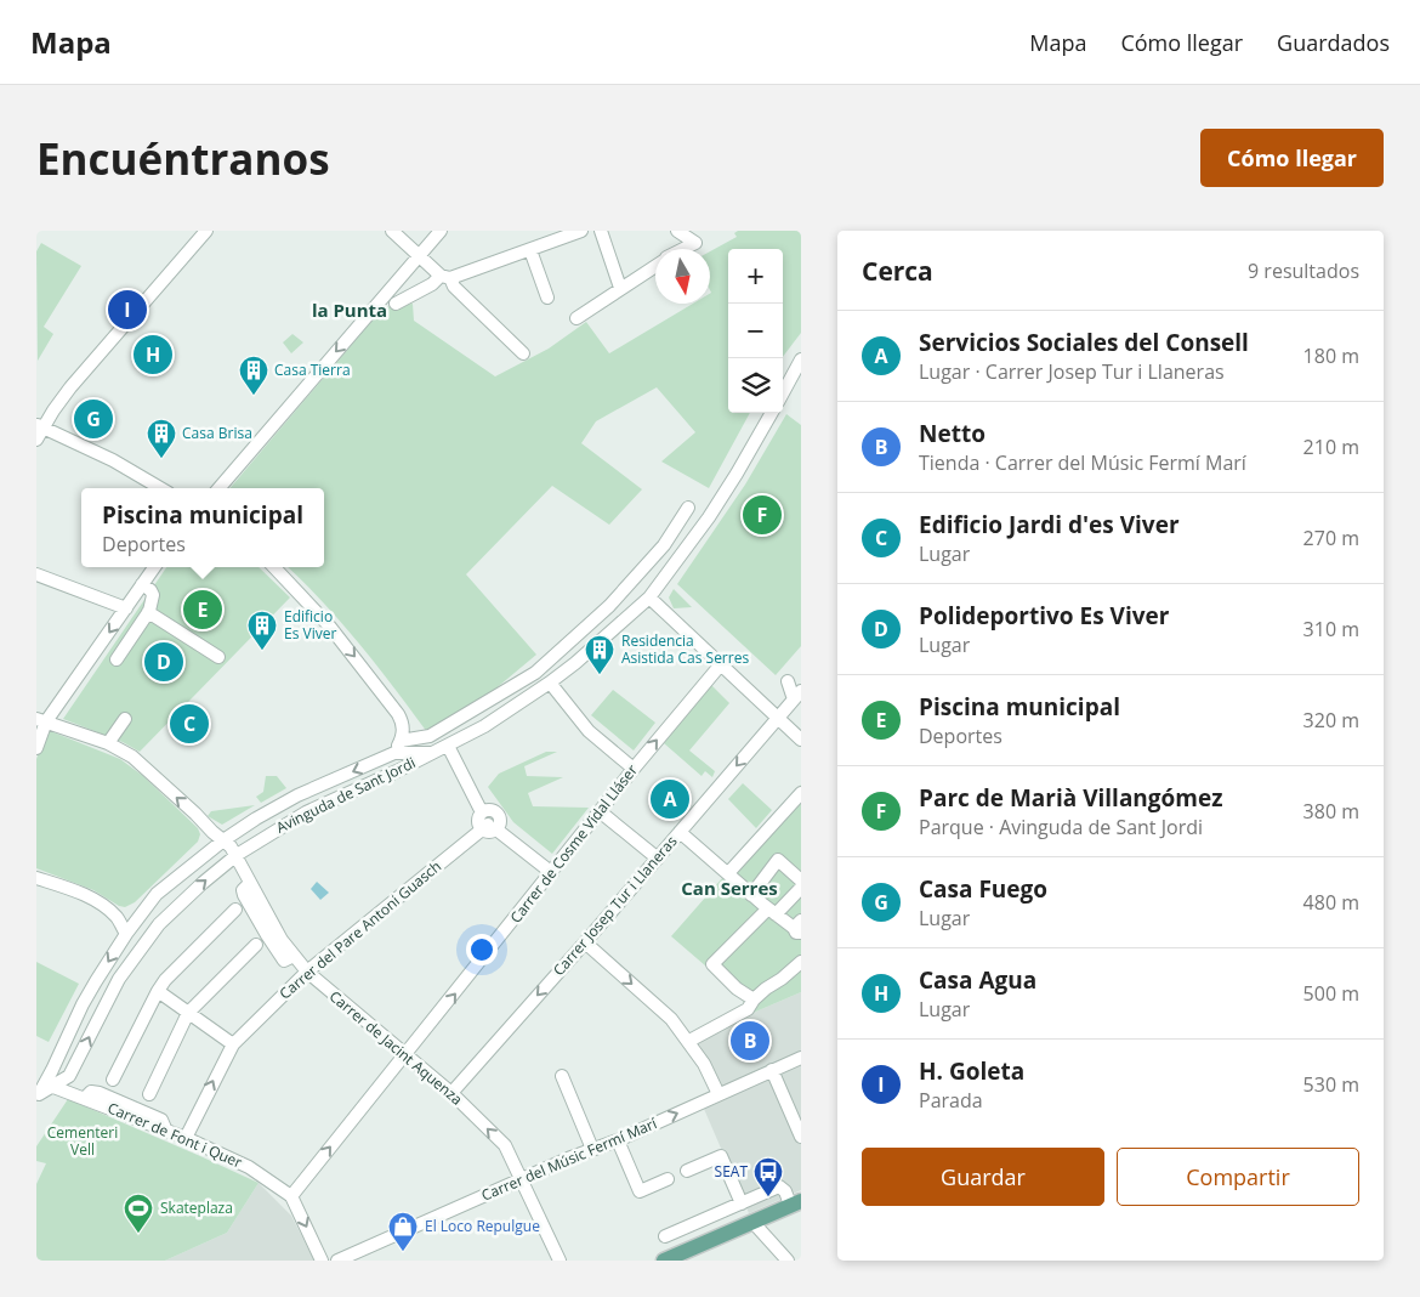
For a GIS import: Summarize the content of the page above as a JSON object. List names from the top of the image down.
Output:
{
  "streets": {
    "street": [
      "Avinguda de Sant Jordi",
      "Carrer de Cosme Vidal Lláser",
      "Carrer Josep Tur i Llaneras",
      "Carrer del Pare Antoni Guasch",
      "Carrer de Jacint Aquenza",
      "Carrer de Font i Quer",
      "Carrer del Músic Fermí Marí"
    ]
  },
  "crossings": [
    ["Avinguda de Sant Jordi", "Carrer de Jacint Aquenza"],
    ["Avinguda de Sant Jordi", "Carrer de Font i Quer"],
    ["Carrer de Cosme Vidal Lláser", "Carrer de Jacint Aquenza"],
    ["Carrer de Cosme Vidal Lláser", "Carrer de Font i Quer"],
    ["Carrer Josep Tur i Llaneras", "Carrer de Jacint Aquenza"],
    ["Carrer del Pare Antoni Guasch", "Carrer de Jacint Aquenza"],
    ["Carrer del Pare Antoni Guasch", "Carrer de Font i Quer"],
    ["Carrer de Jacint Aquenza", "Carrer del Músic Fermí Marí"]
  ],
  "one_way": ["Carrer de Cosme Vidal Lláser"],
  "districts": ["la Punta", "Can Serres"],
  "parks": ["Cementeri Vell"],
  "places": {
    "building": [
      "Casa Tierra",
      "Casa Brisa",
      "Edificio Es Viver",
      "Residencia Asistida Cas Serres"
    ],
    "bus stop": ["SEAT"],
    "sports": ["Skateplaza"],
    "shop": ["El Loco Repulgue"]
  },
  "north": "bottom",
  "page": {
    "header": "Mapa",
    "nav": ["Mapa", "Cómo llegar", "Guardados"],
    "buttons": [
      "Cómo llegar",
      ["Guardar", "Compartir"]
    ],
    "title": "Encuéntranos",
    "heading": ["Cerca", "9 resultados"],
    "map_buttons": ["+", "−"],
    "pins": [
      "I",
      "H",
      "G",
      "F",
      "E",
      "D",
      "C",
      "A",
      "B"
    ],
    "list": [
      {
        "mark": "A",
        "name": "Servicios Sociales del Consell",
        "note": "Lugar · Carrer Josep Tur i Llaneras",
        "value": "180 m"
      },
      {
        "mark": "B",
        "name": "Netto",
        "note": "Tienda · Carrer del Músic Fermí Marí",
        "value": "210 m"
      },
      {
        "mark": "C",
        "name": "Edificio Jardi d'es Viver",
        "note": "Lugar",
        "value": "270 m"
      },
      {
        "mark": "D",
        "name": "Polideportivo Es Viver",
        "note": "Lugar",
        "value": "310 m"
      },
      {
        "mark": "E",
        "name": "Piscina municipal",
        "note": "Deportes",
        "value": "320 m"
      },
      {
        "mark": "F",
        "name": "Parc de Marià Villangómez",
        "note": "Parque · Avinguda de Sant Jordi",
        "value": "380 m"
      },
      {
        "mark": "G",
        "name": "Casa Fuego",
        "note": "Lugar",
        "value": "480 m"
      },
      {
        "mark": "H",
        "name": "Casa Agua",
        "note": "Lugar",
        "value": "500 m"
      },
      {
        "mark": "I",
        "name": "H. Goleta",
        "note": "Parada",
        "value": "530 m"
      }
    ],
    "popup": ["Piscina municipal", "Deportes"]
  }
}
